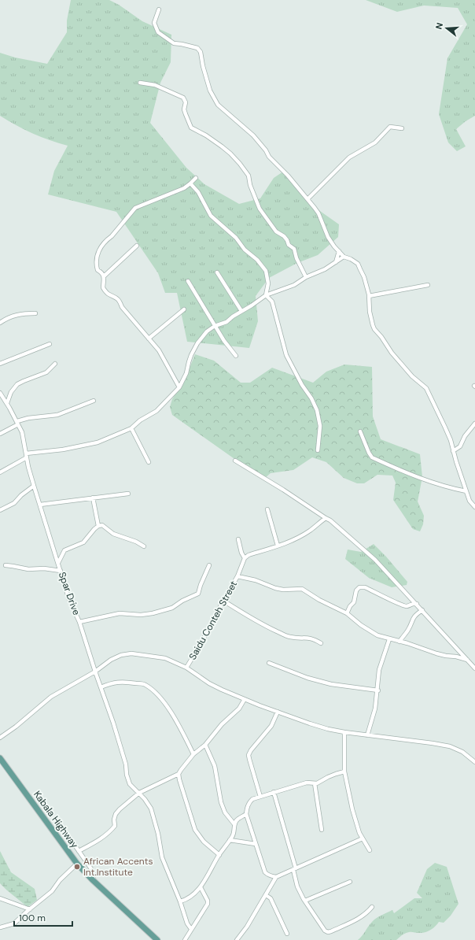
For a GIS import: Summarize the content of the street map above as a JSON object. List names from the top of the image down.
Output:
{
  "streets": {
    "main road": ["Kabala Highway"],
    "street": ["Spar Drive", "Saidu Conteh Street"]
  },
  "places": ["African Accents Int.Institute"],
  "scale_bar": "100 m",
  "north": "left"
}
